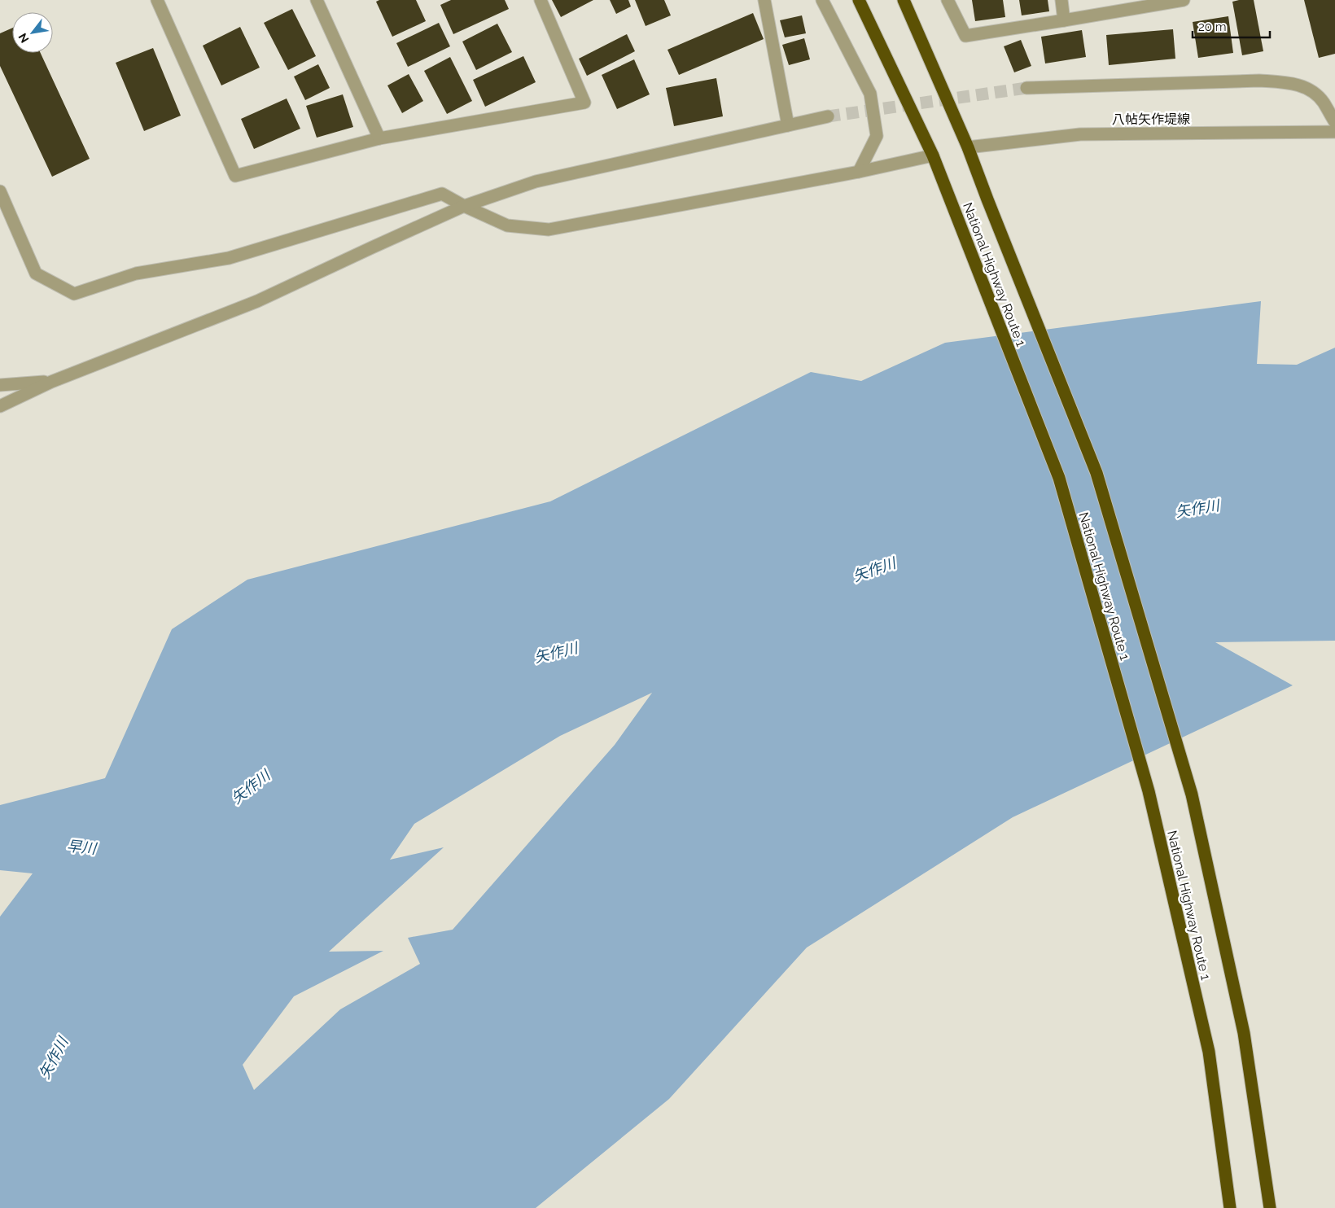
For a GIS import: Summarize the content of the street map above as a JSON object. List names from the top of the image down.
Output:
{
  "streets": {
    "highway": ["National Highway Route 1"],
    "street": ["八帖矢作堤線"]
  },
  "crossings": [
    ["八帖矢作堤線", "National Highway Route 1"]
  ],
  "water": ["矢作川", "早川"],
  "scale_bar": "20 m",
  "north": "bottom left"
}
